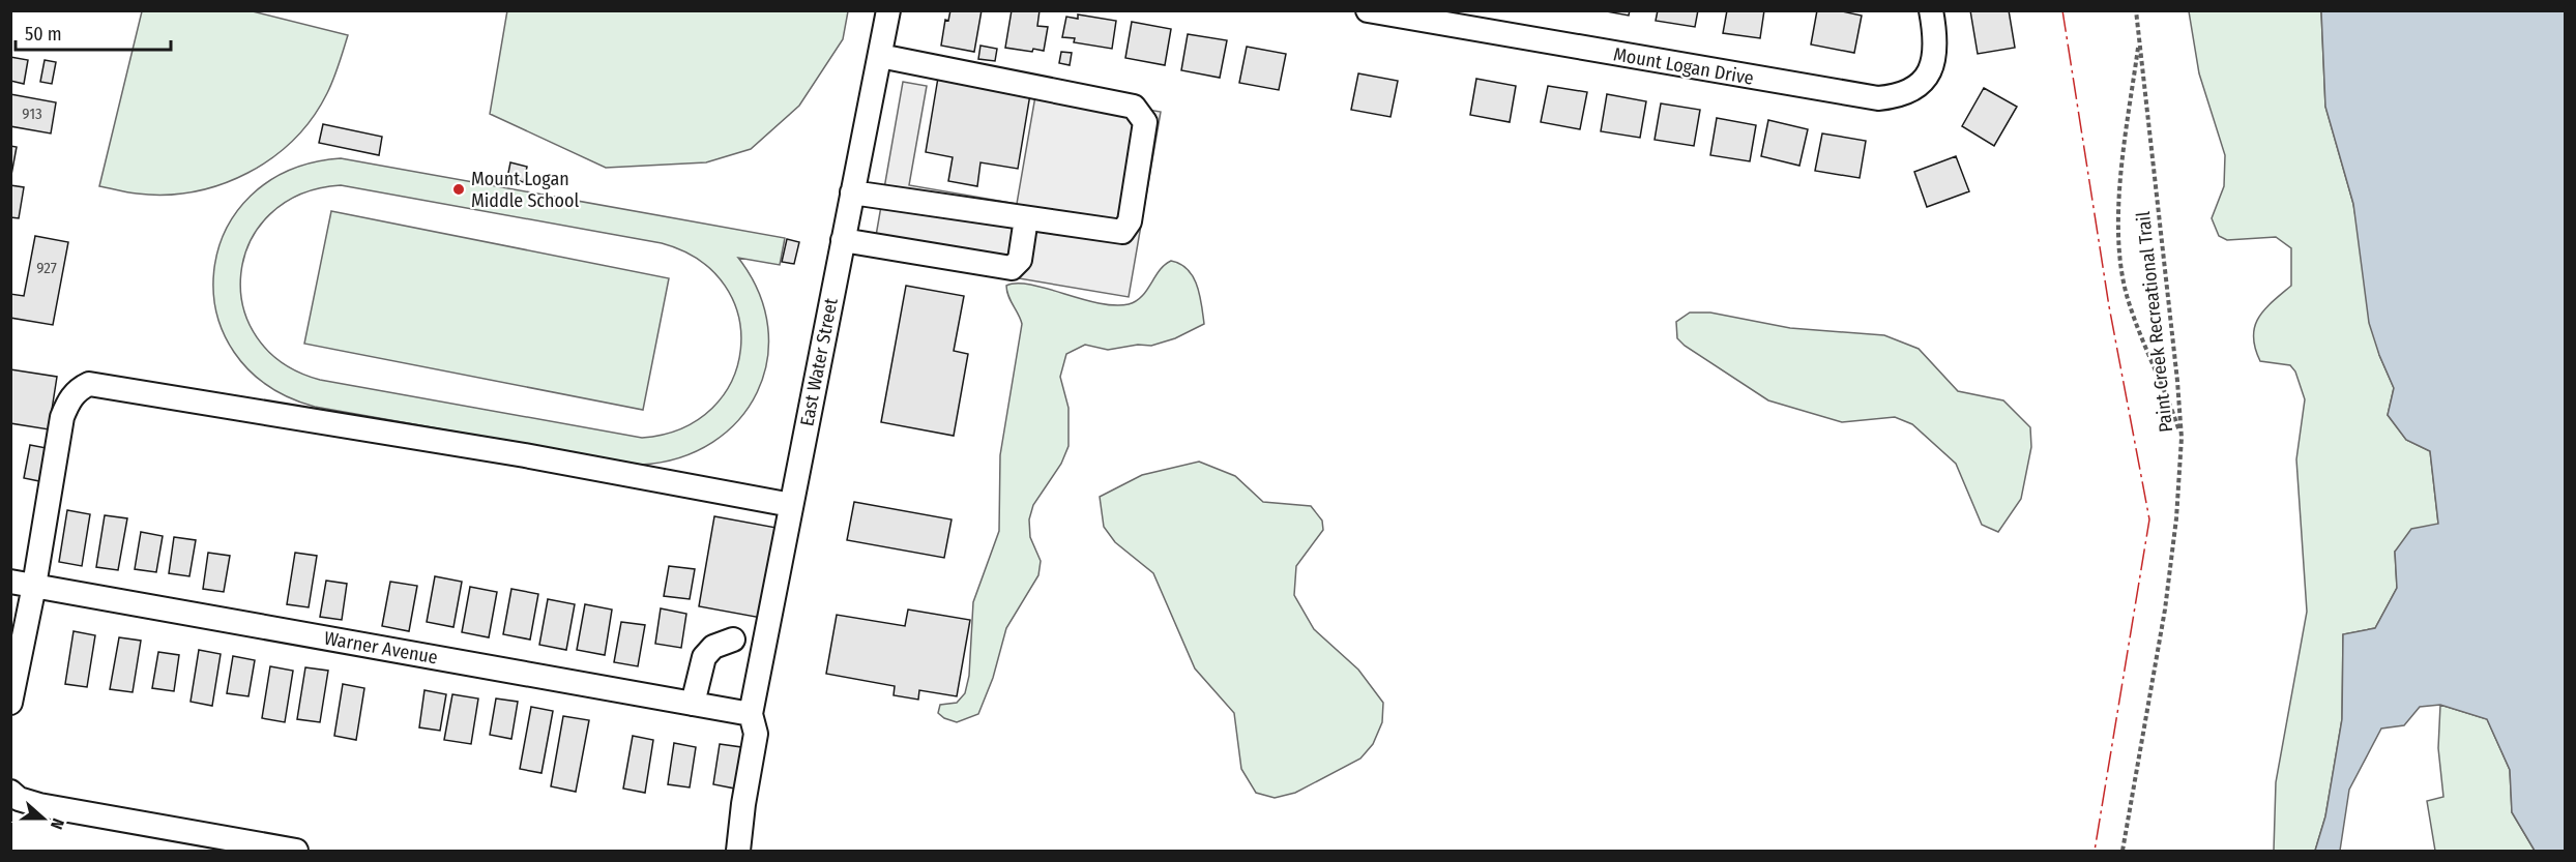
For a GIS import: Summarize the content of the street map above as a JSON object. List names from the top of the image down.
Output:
{
  "streets": {
    "street": ["Mount Logan Drive", "East Water Street", "Warner Avenue"],
    "path": ["Paint Creek Recreational Trail"]
  },
  "crossings": [
    ["East Water Street", "Warner Avenue"]
  ],
  "places": ["Mount Logan Middle School"],
  "house_numbers": ["913", "927"],
  "scale_bar": "50 m",
  "north": "right"
}
